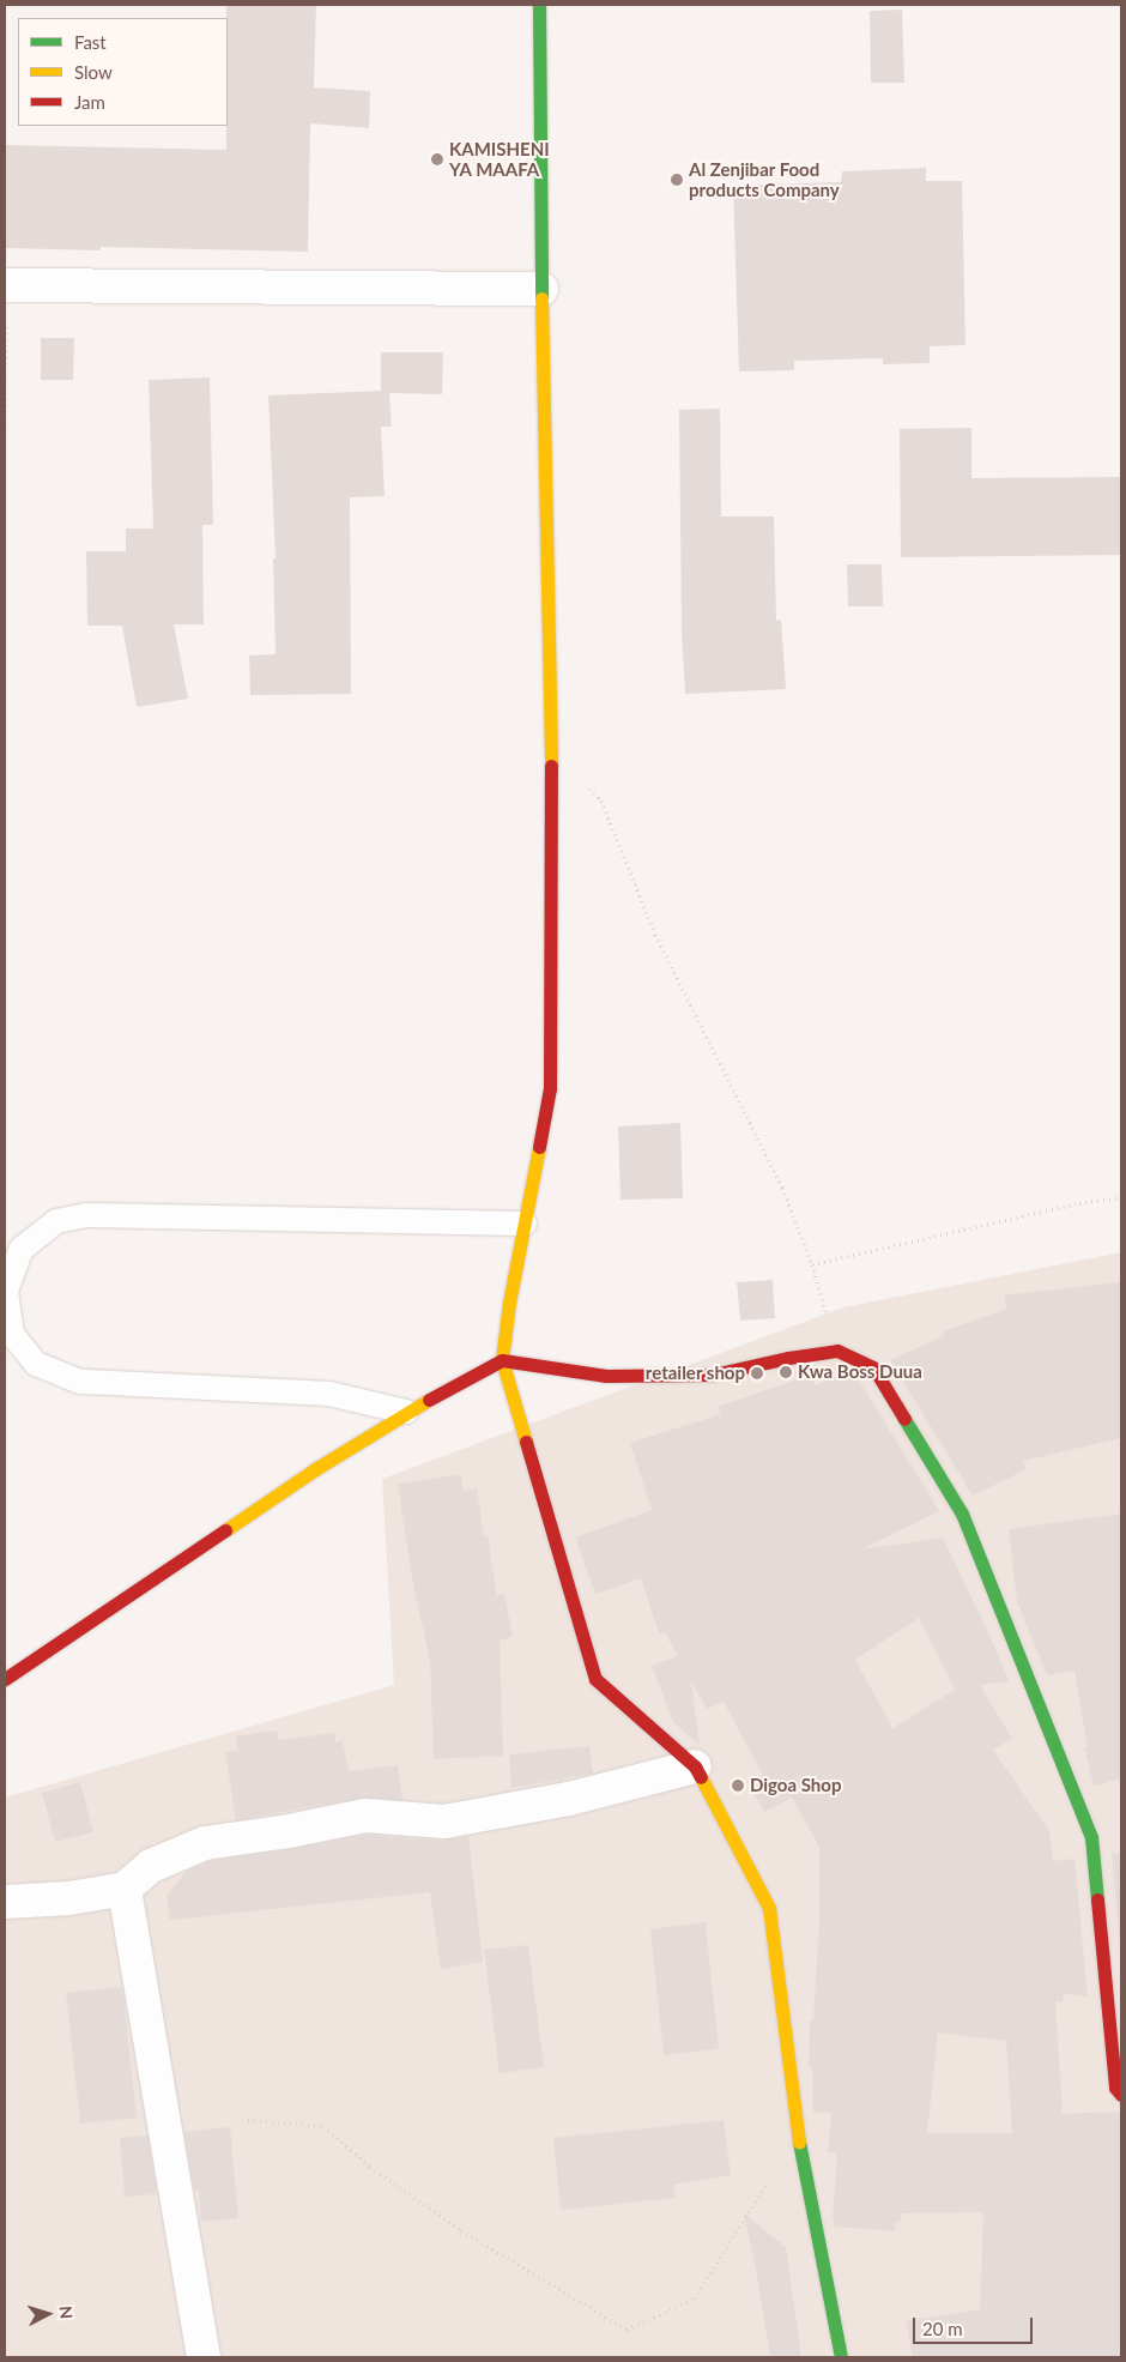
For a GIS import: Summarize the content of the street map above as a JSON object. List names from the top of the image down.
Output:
{
  "places": [
    "KAMISHENI YA MAAFA",
    "Al Zenjibar Food products Company",
    "Kwa Boss Duua",
    "retailer shop",
    "Digoa Shop"
  ],
  "legend": ["Fast", "Slow", "Jam"],
  "scale_bar": "20 m",
  "north": "right"
}
